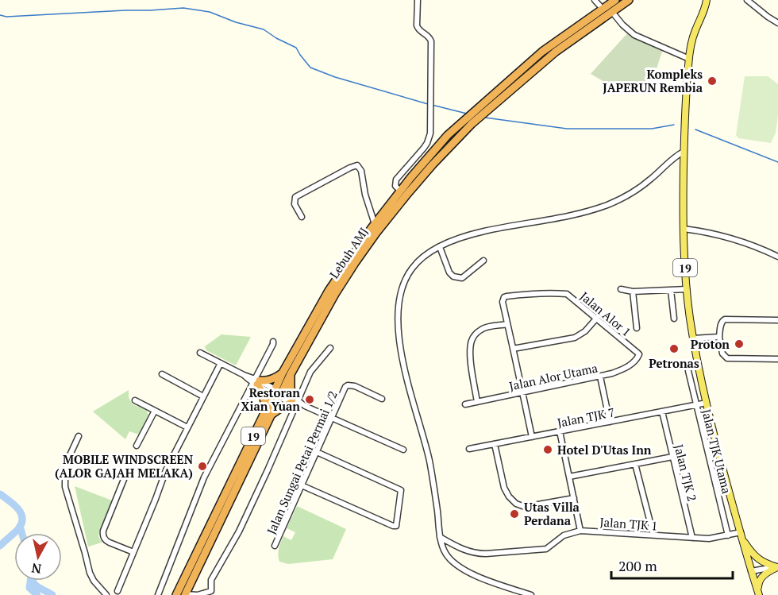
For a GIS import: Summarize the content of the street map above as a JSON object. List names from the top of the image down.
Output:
{
  "streets": {
    "highway": ["Lebuh AMJ", "19"],
    "street": [
      "Jalan Alor 1",
      "Jalan Alor Utama",
      "Jalan TJK 7",
      "Jalan TJK Utama",
      "Jalan Sungai Petai Permai 1/2",
      "Jalan TJK 2",
      "Jalan TJK 1"
    ]
  },
  "crossings": [
    ["19", "Jalan TJK 7"],
    ["19", "Jalan TJK 1"],
    ["Jalan Alor 1", "Jalan Alor Utama"],
    ["Jalan TJK 7", "Jalan TJK Utama"],
    ["Jalan TJK 7", "Jalan TJK 2"],
    ["Jalan TJK Utama", "Jalan TJK 1"],
    ["Jalan TJK 2", "Jalan TJK 1"]
  ],
  "places": [
    "Kompleks JAPERUN Rembia",
    "Proton",
    "Petronas",
    "Restoran Xian Yuan",
    "Hotel D'Utas Inn",
    "MOBILE WINDSCREEN (ALOR GAJAH MELAKA)",
    "Utas Villa Perdana"
  ],
  "scale_bar": "200 m",
  "north": "bottom"
}
